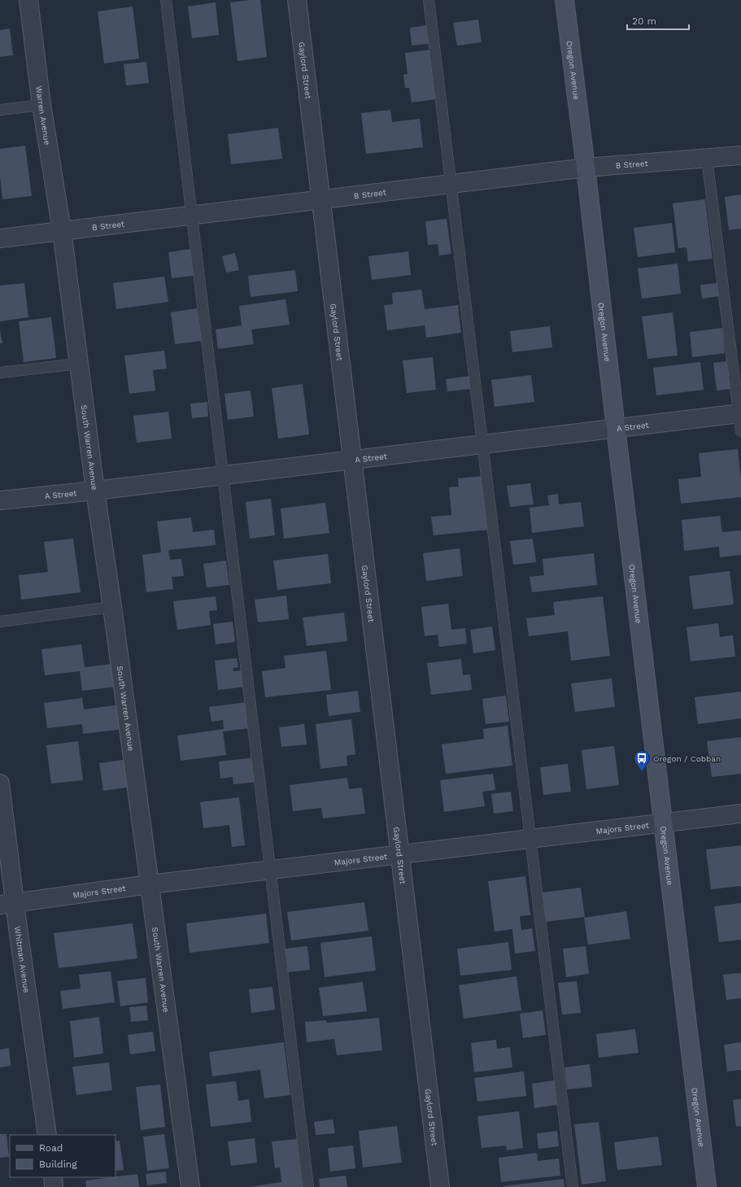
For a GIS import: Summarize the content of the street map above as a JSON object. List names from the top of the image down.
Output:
{
  "streets": {
    "street": [
      "Gaylord Street",
      "Oregon Avenue",
      "Warren Avenue",
      "B Street",
      "A Street",
      "South Warren Avenue",
      "Majors Street",
      "Whitman Avenue"
    ]
  },
  "crossings": [
    ["Gaylord Street", "B Street"],
    ["Gaylord Street", "A Street"],
    ["Gaylord Street", "Majors Street"],
    ["Oregon Avenue", "B Street"],
    ["Oregon Avenue", "A Street"],
    ["Oregon Avenue", "Majors Street"],
    ["Warren Avenue", "B Street"],
    ["Warren Avenue", "South Warren Avenue"],
    ["B Street", "South Warren Avenue"],
    ["A Street", "South Warren Avenue"],
    ["South Warren Avenue", "Majors Street"],
    ["Majors Street", "Whitman Avenue"]
  ],
  "places": {
    "bus stop": ["Oregon / Cobban"]
  },
  "legend": ["Road", "Building"],
  "scale_bar": "20 m"
}
